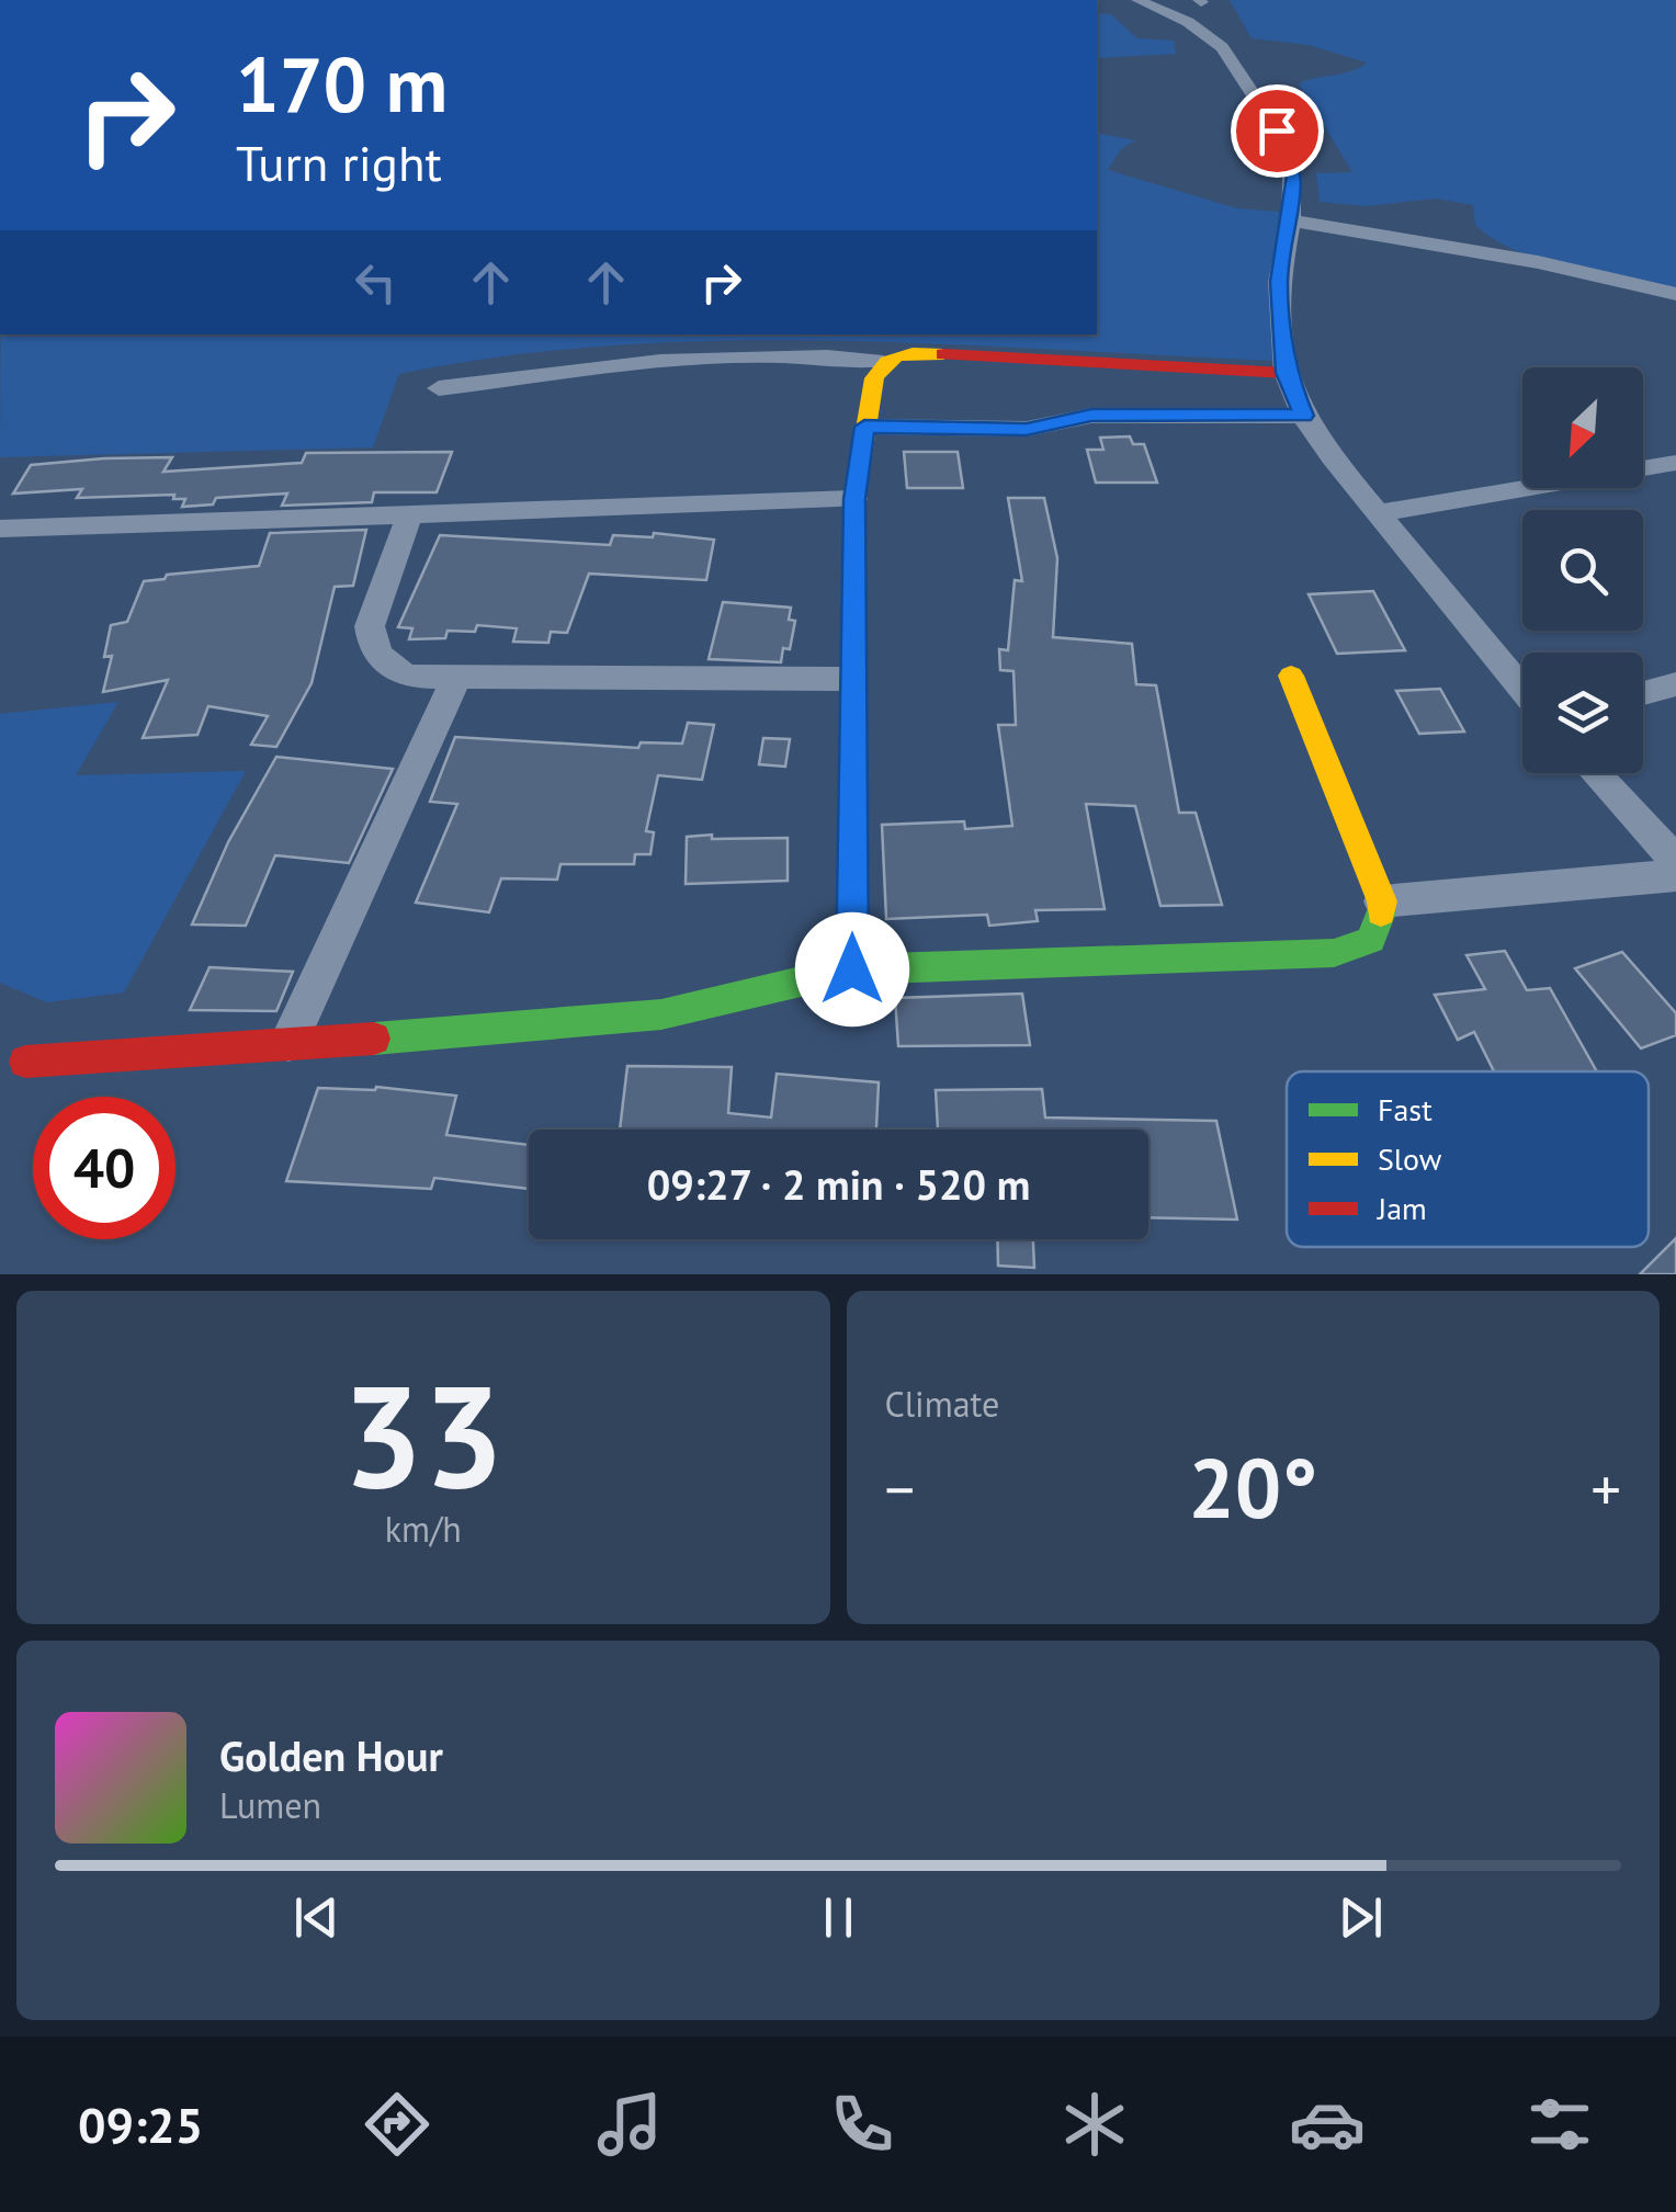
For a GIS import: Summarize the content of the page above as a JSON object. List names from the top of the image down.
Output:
{
  "legend": ["Fast", "Slow", "Jam"],
  "north": "bottom left",
  "page": {
    "turn": ["170 m", "Turn right"],
    "limit": "40",
    "trip": "09:27 · 2 min · 520 m",
    "tile": [
      ["33", "km/h"],
      "Climate"
    ],
    "heat": ["−", "20°", "+"],
    "song": ["Golden Hour", "Lumen"],
    "tabs": "09:25"
  }
}
